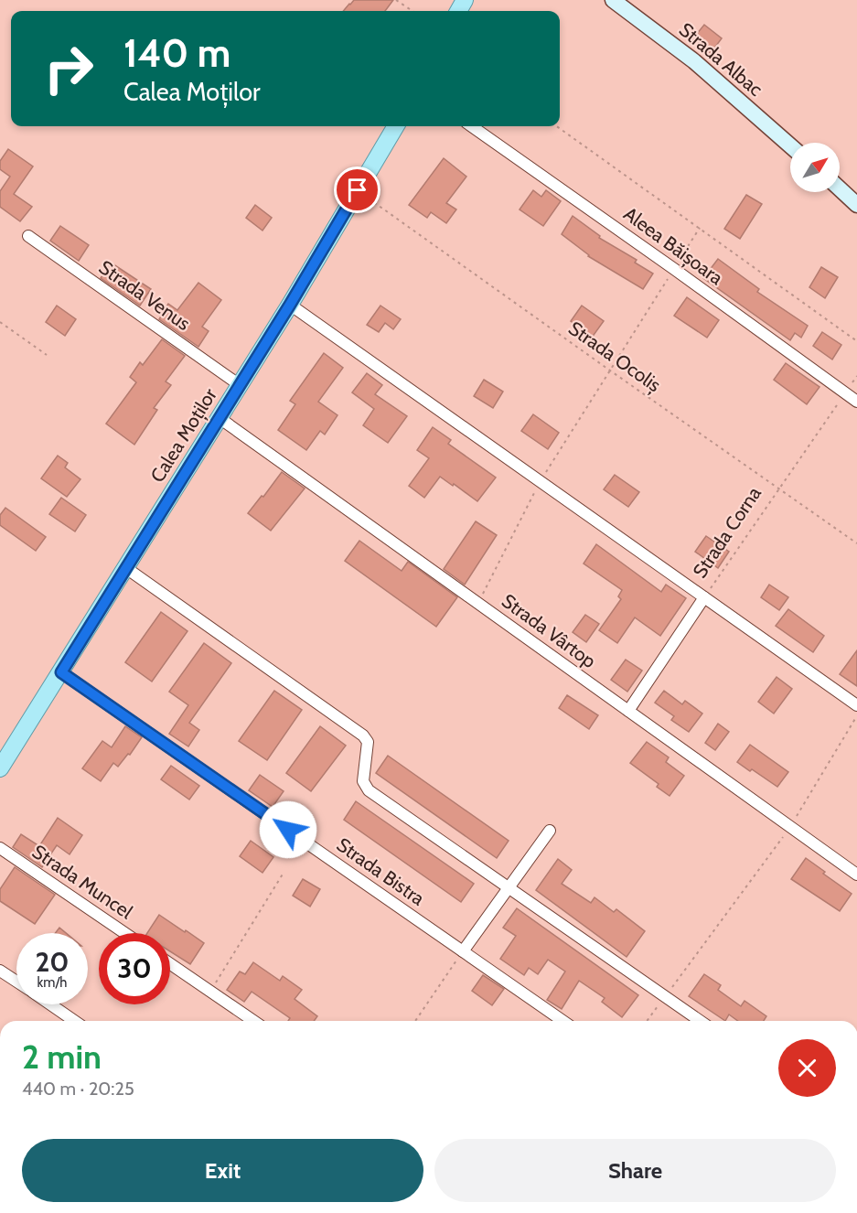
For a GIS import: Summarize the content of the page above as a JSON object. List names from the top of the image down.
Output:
{
  "streets": {
    "main road": ["Calea Moților"],
    "street": [
      "Strada Albac",
      "Aleea Băișoara",
      "Strada Venus",
      "Strada Corna",
      "Strada Vârtop",
      "Strada Bistra",
      "Strada Muncel"
    ],
    "path": ["Strada Ocoliș"]
  },
  "crossings": [
    ["Aleea Băișoara", "Strada Corna"],
    ["Strada Venus", "Calea Moților"],
    ["Strada Ocoliș", "Calea Moților"],
    ["Strada Ocoliș", "Strada Corna"],
    ["Calea Moților", "Strada Vârtop"],
    ["Calea Moților", "Strada Bistra"],
    ["Strada Corna", "Strada Vârtop"]
  ],
  "north": "top right",
  "page": {
    "turn": ["140 m", "Calea Moților"],
    "speed": "20 km/h",
    "limit": "30",
    "heading": ["2 min", "440 m · 20:25"],
    "buttons": ["Exit", "Share"]
  }
}
